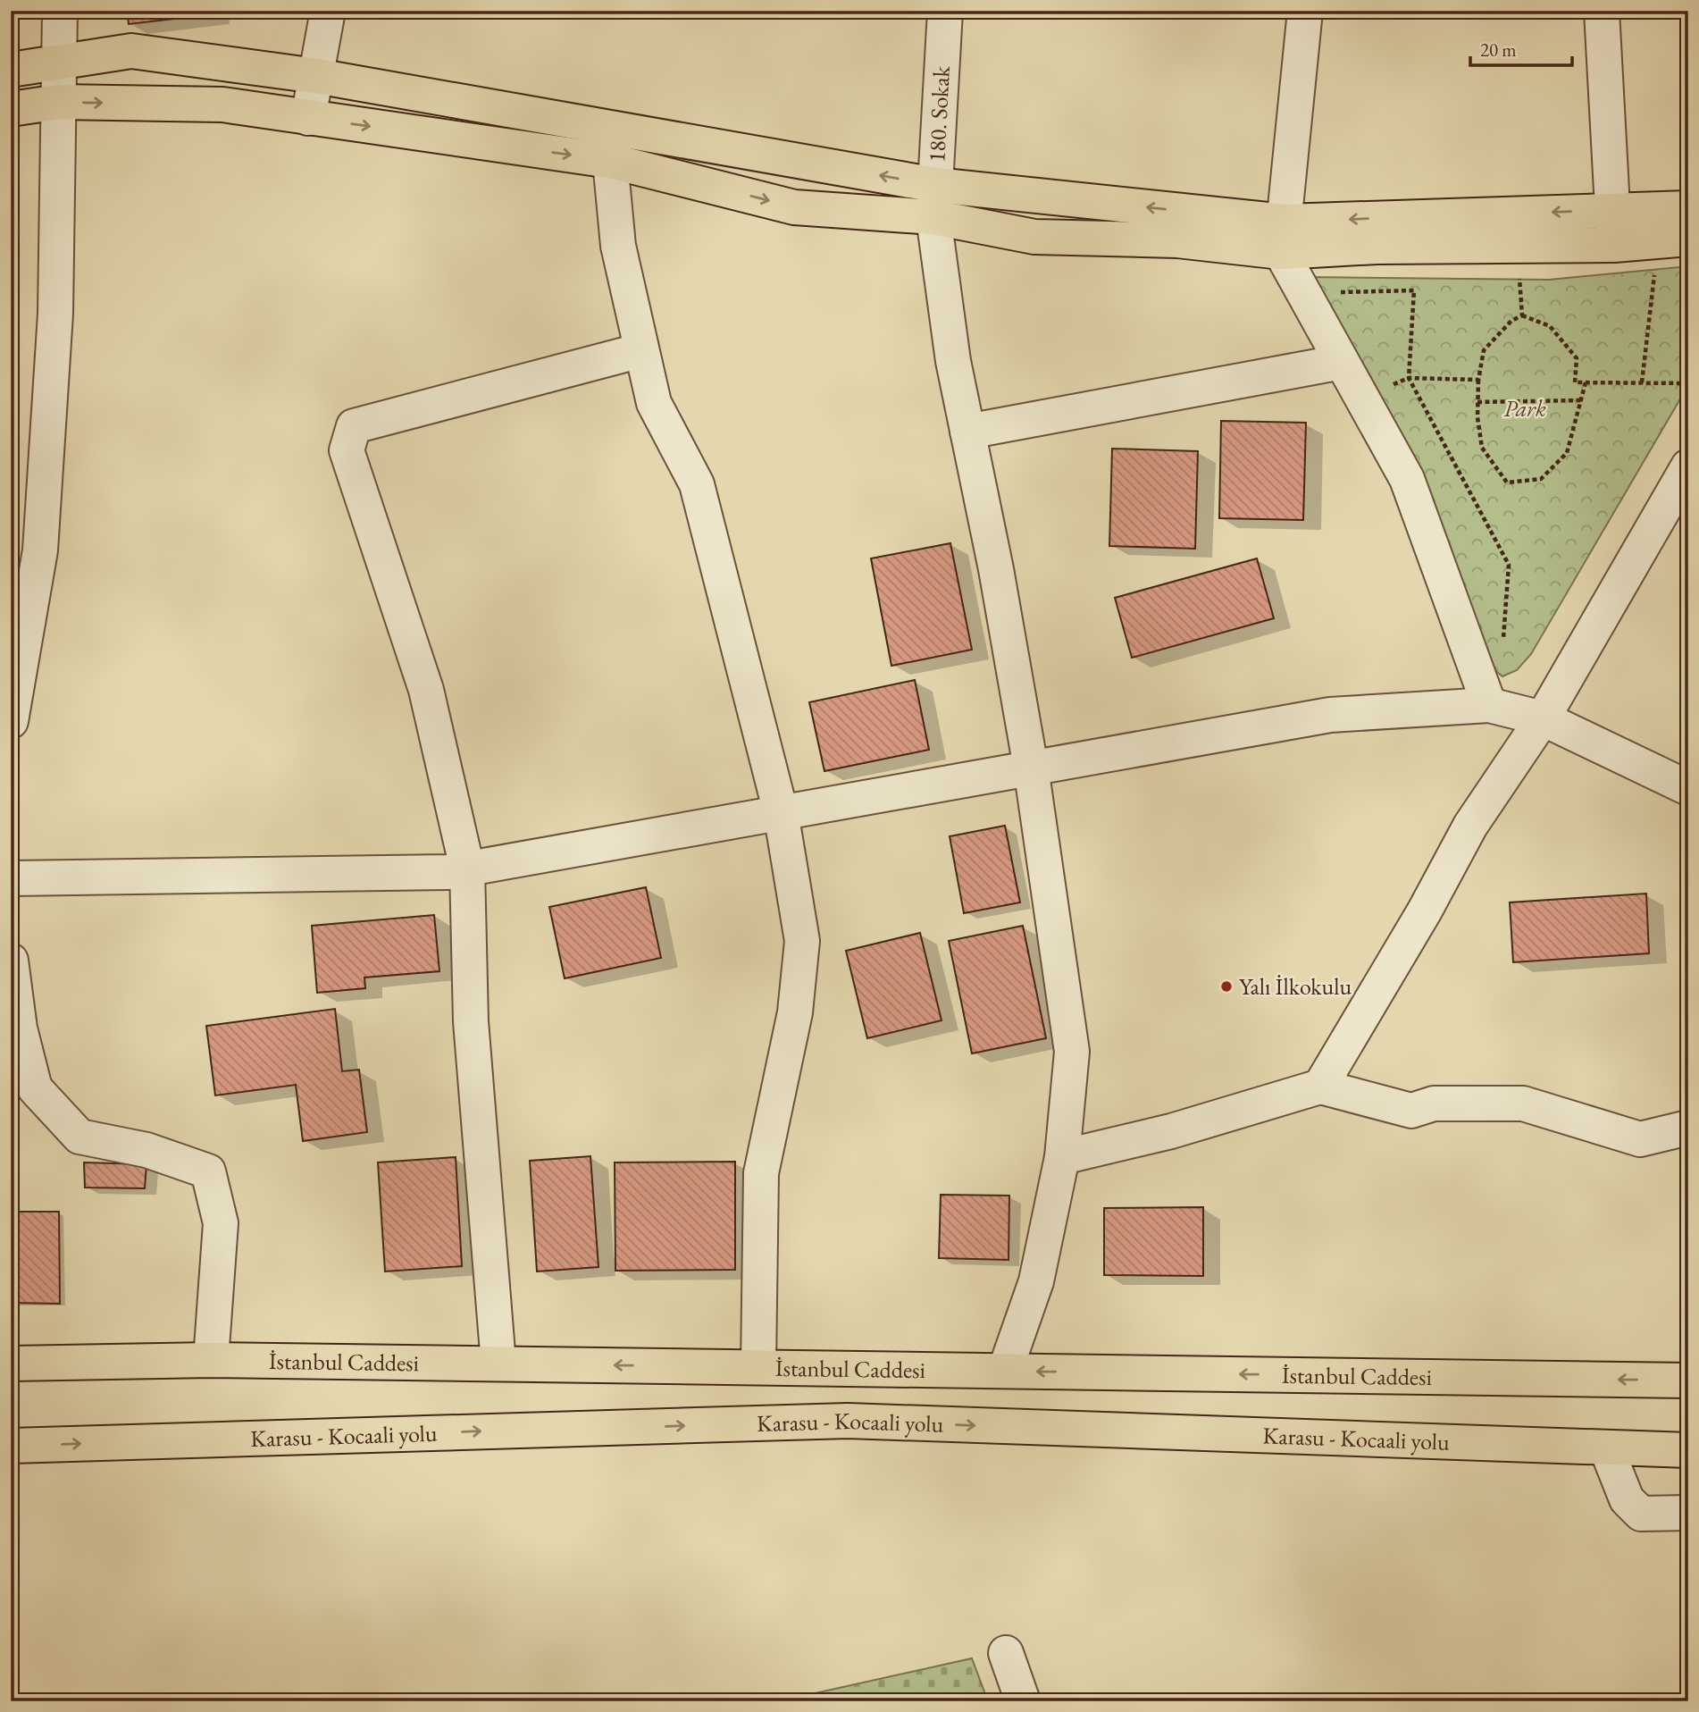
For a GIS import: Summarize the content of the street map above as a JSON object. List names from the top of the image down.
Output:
{
  "streets": {
    "main road": ["İstanbul Caddesi", "Karasu - Kocaali yolu"],
    "street": ["180. Sokak"]
  },
  "crossings": [
    ["180. Sokak", "İstanbul Caddesi"]
  ],
  "one_way": ["İstanbul Caddesi", "Karasu - Kocaali yolu"],
  "parks": ["Park"],
  "places": ["Yalı İlkokulu"],
  "scale_bar": "20 m"
}
